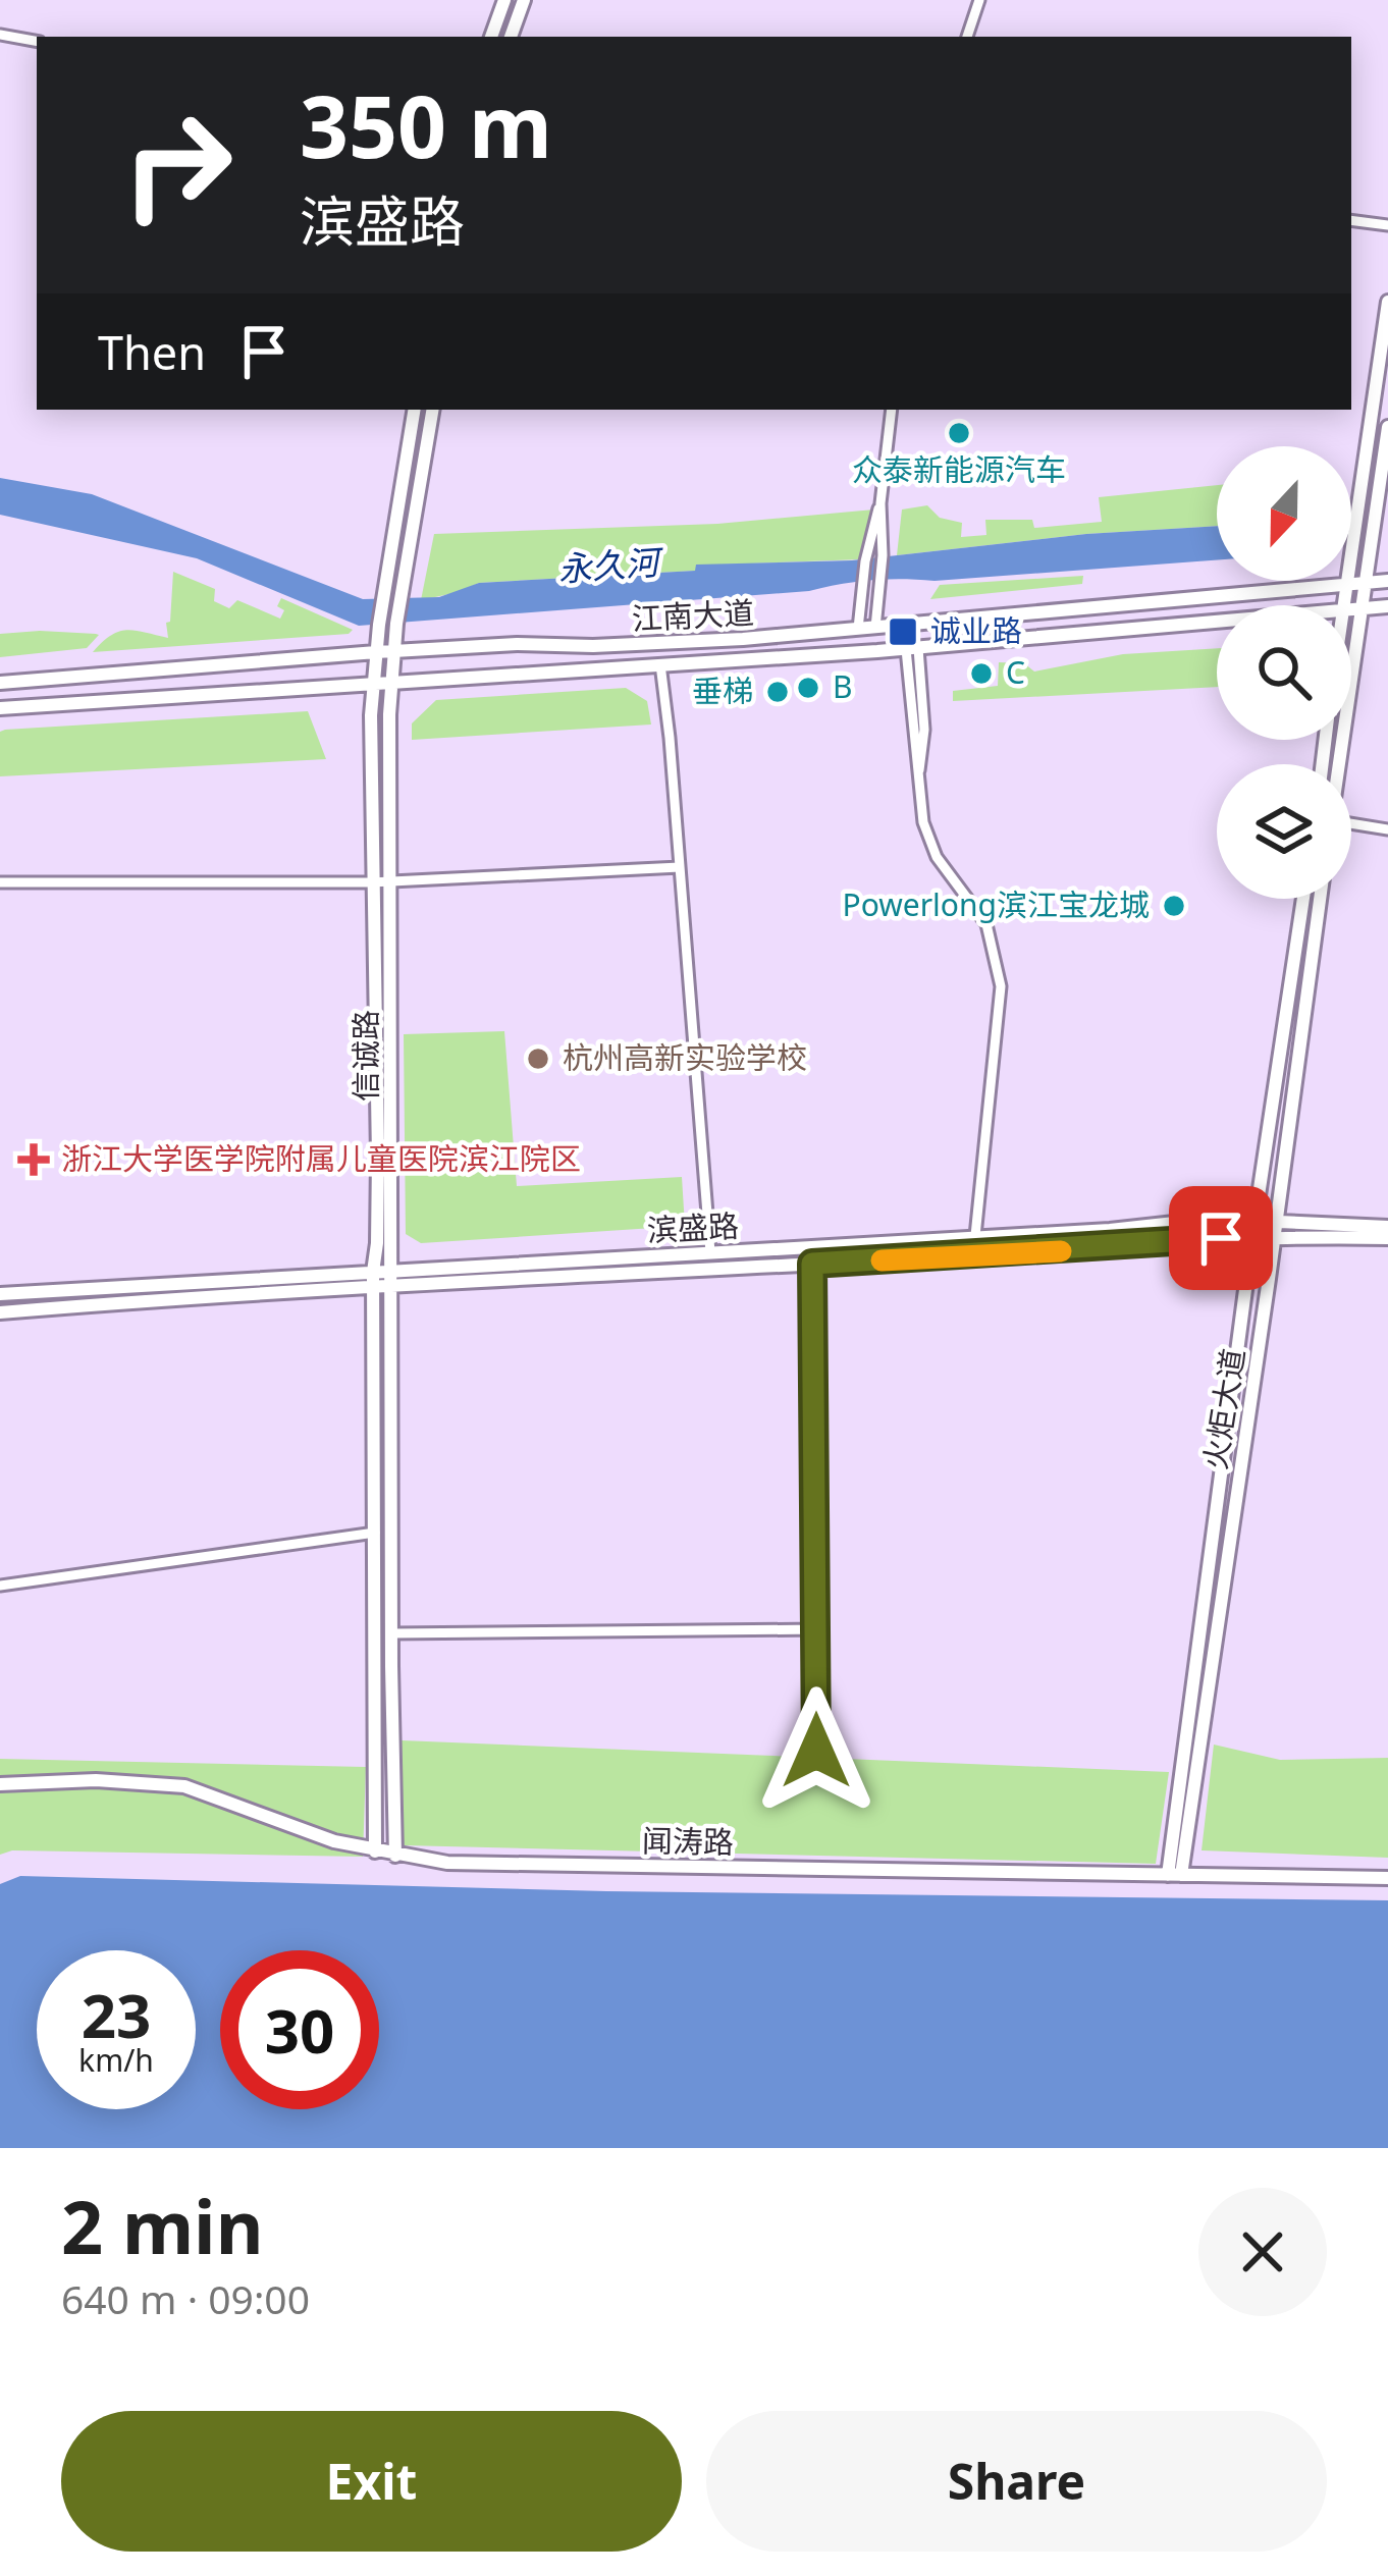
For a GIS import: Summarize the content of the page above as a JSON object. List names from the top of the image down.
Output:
{
  "streets": {
    "main road": [
      "江南大道",
      "信诚路",
      "滨盛路",
      "火炬大道",
      "闻涛路"
    ]
  },
  "crossings": [
    ["江南大道", "信诚路"],
    ["信诚路", "滨盛路"],
    ["信诚路", "闻涛路"],
    ["滨盛路", "火炬大道"],
    ["火炬大道", "闻涛路"]
  ],
  "water": ["永久河"],
  "places": {
    "other": [
      "众泰新能源汽车",
      "C",
      "B",
      "垂梯",
      "Powerlong滨江宝龙城",
      "杭州高新实验学校"
    ],
    "transit": ["诚业路"],
    "health": ["浙江大学医学院附属儿童医院滨江院区"]
  },
  "north": "bottom",
  "page": {
    "turn": ["350 m", "滨盛路"],
    "then": "Then",
    "speed": "23 km/h",
    "limit": "30",
    "heading": ["2 min", "640 m · 09:00"],
    "buttons": ["Exit", "Share"]
  }
}
